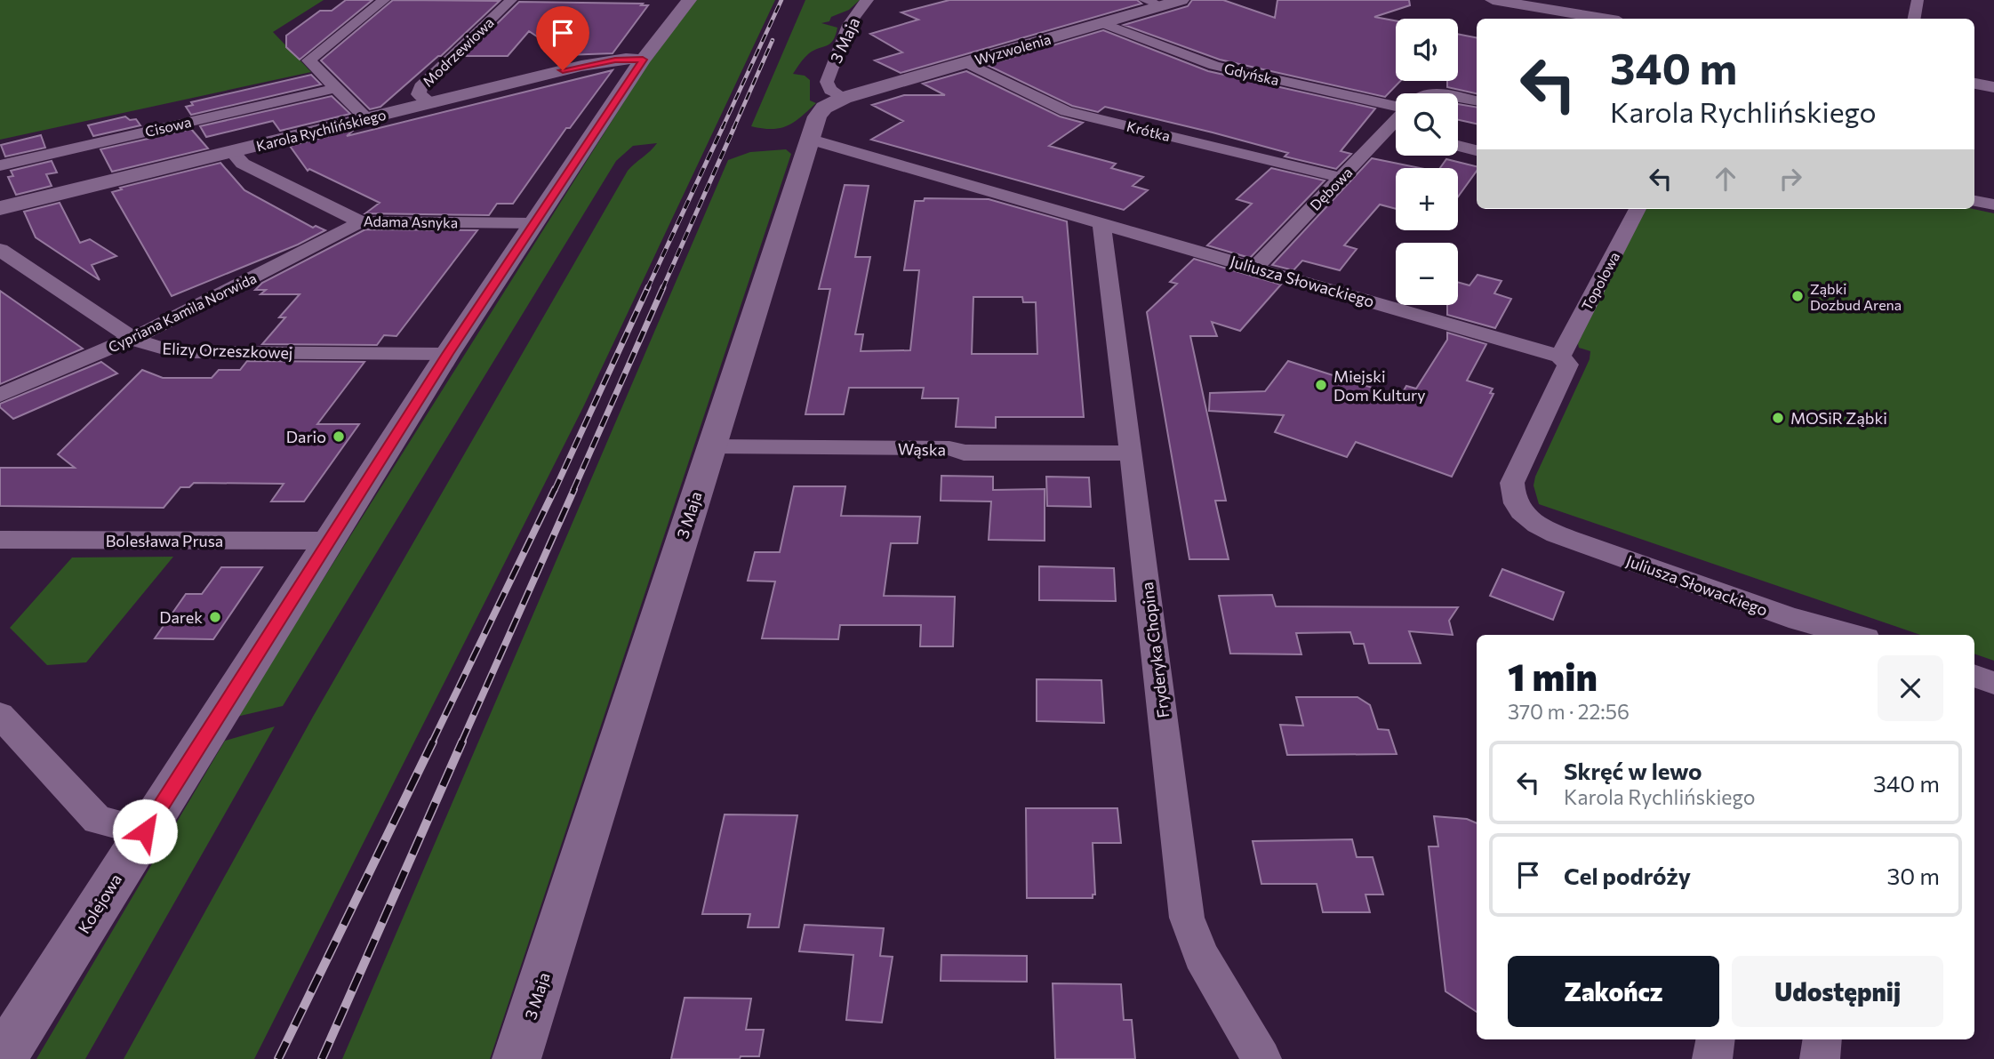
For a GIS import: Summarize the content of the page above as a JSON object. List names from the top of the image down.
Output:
{
  "streets": {
    "street": [
      "3 Maja",
      "Wyzwolenia",
      "Modrzewiowa",
      "Gdyńska",
      "Cisowa",
      "Karola Rychlińskiego",
      "Krótka",
      "Dębowa",
      "Adama Asnyka",
      "Juliusza Słowackiego",
      "Topolowa",
      "Cypriana Kamila Norwida",
      "Elizy Orzeszkowej",
      "Wąska",
      "Bolesława Prusa",
      "Fryderyka Chopina",
      "Kolejowa"
    ]
  },
  "crossings": [
    ["3 Maja", "Wyzwolenia"],
    ["3 Maja", "Juliusza Słowackiego"],
    ["3 Maja", "Wąska"],
    ["Wyzwolenia", "Gdyńska"],
    ["Wyzwolenia", "Krótka"],
    ["Modrzewiowa", "Karola Rychlińskiego"],
    ["Karola Rychlińskiego", "Adama Asnyka"],
    ["Karola Rychlińskiego", "Kolejowa"],
    ["Krótka", "Dębowa"],
    ["Dębowa", "Juliusza Słowackiego"],
    ["Adama Asnyka", "Cypriana Kamila Norwida"],
    ["Adama Asnyka", "Kolejowa"],
    ["Juliusza Słowackiego", "Topolowa"],
    ["Juliusza Słowackiego", "Fryderyka Chopina"],
    ["Cypriana Kamila Norwida", "Elizy Orzeszkowej"],
    ["Elizy Orzeszkowej", "Kolejowa"],
    ["Wąska", "Fryderyka Chopina"],
    ["Bolesława Prusa", "Kolejowa"]
  ],
  "places": [
    "Ząbki Dozbud Arena",
    "Miejski Dom Kultury",
    "MOSiR Ząbki",
    "Dario",
    "Darek"
  ],
  "page": {
    "map_buttons": ["+", "−"],
    "turn": ["340 m", "Karola Rychlińskiego"],
    "heading": ["1 min", "370 m · 22:56"],
    "list": [
      {
        "name": "Skręć w lewo",
        "note": "Karola Rychlińskiego",
        "value": "340 m"
      },
      {
        "name": "Cel podróży",
        "value": "30 m"
      }
    ],
    "buttons": ["Zakończ", "Udostępnij"]
  }
}
